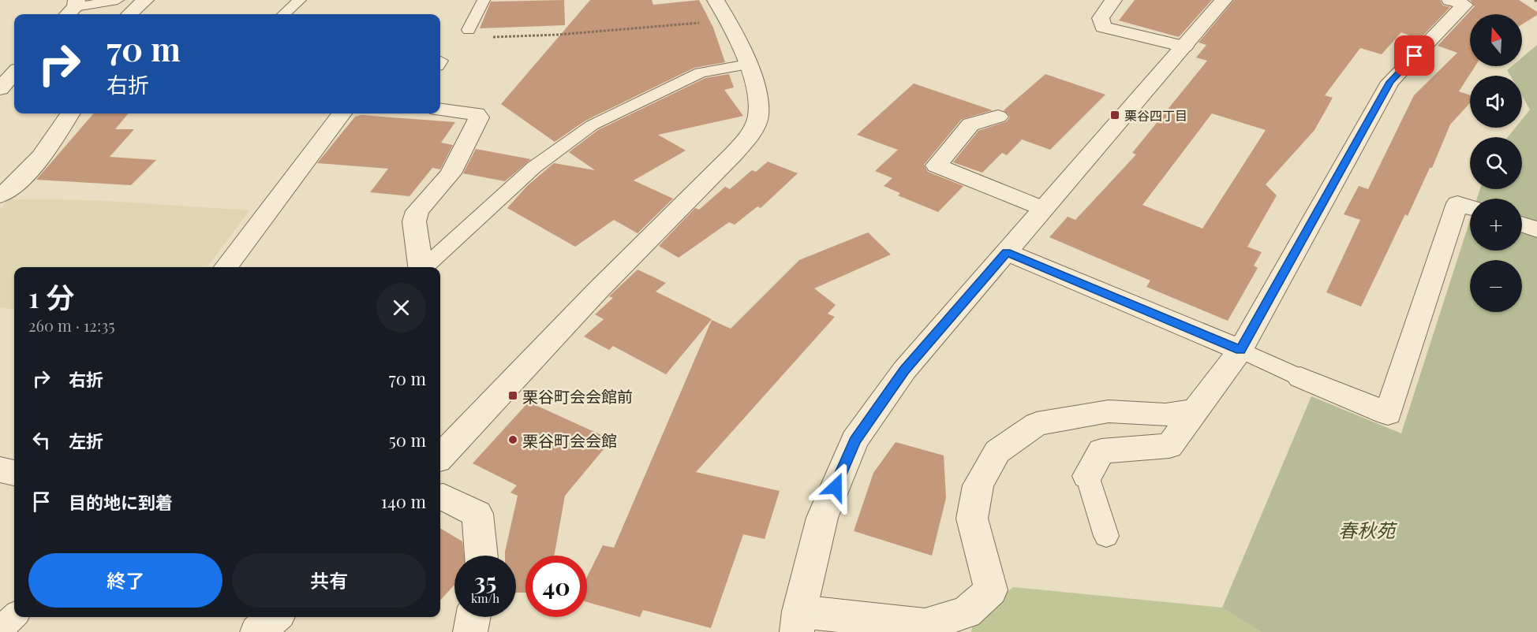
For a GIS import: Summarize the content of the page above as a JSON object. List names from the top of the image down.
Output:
{
  "parks": ["春秋苑"],
  "places": {
    "transit": ["栗谷四丁目", "栗谷町会会館前"],
    "other": ["栗谷町会会館"]
  },
  "north": "top",
  "page": {
    "map_buttons": ["+", "−"],
    "turn": ["70 m", "右折"],
    "heading": ["1 分", "260 m · 12:35"],
    "list": [
      {
        "name": "右折",
        "value": "70 m"
      },
      {
        "name": "左折",
        "value": "50 m"
      },
      {
        "name": "目的地に到着",
        "value": "140 m"
      }
    ],
    "buttons": ["終了", "共有"],
    "speed": "35 km/h",
    "limit": "40"
  }
}
